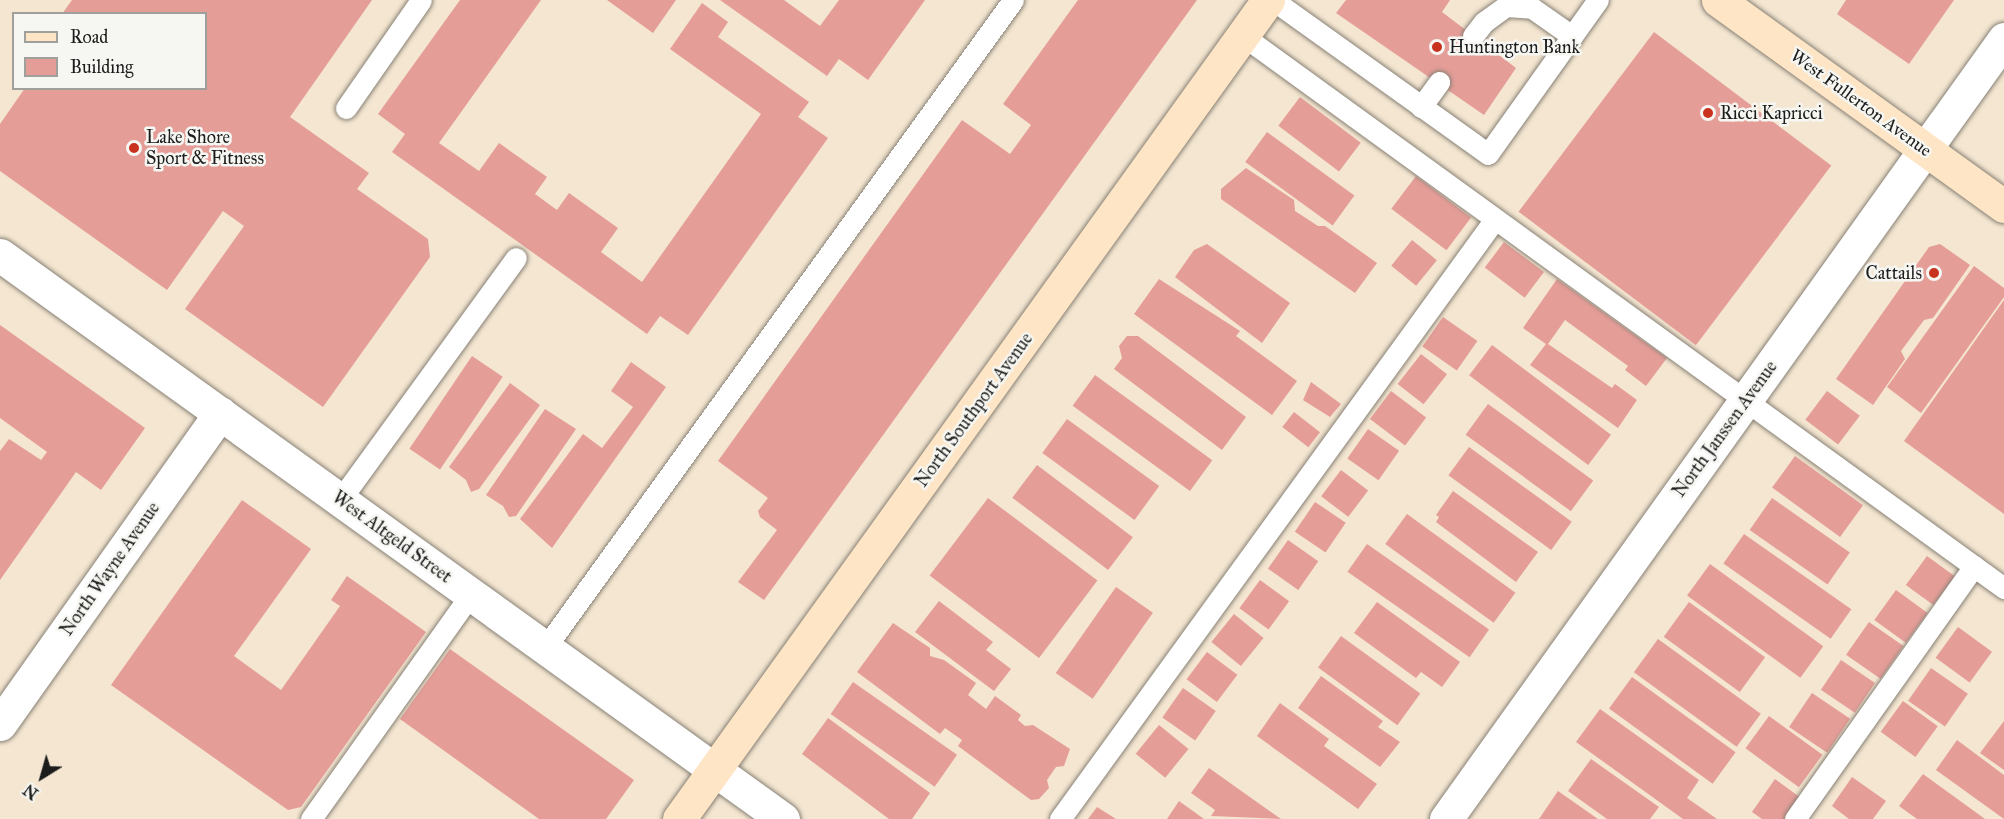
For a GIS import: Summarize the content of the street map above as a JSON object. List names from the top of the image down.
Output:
{
  "streets": {
    "street": [
      "West Fullerton Avenue",
      "North Southport Avenue",
      "North Janssen Avenue",
      "West Altgeld Street",
      "North Wayne Avenue"
    ]
  },
  "crossings": [
    ["West Fullerton Avenue", "North Janssen Avenue"],
    ["North Southport Avenue", "West Altgeld Street"],
    ["West Altgeld Street", "North Wayne Avenue"]
  ],
  "places": [
    "Huntington Bank",
    "Ricci Kapricci",
    "Lake Shore Sport & Fitness",
    "Cattails"
  ],
  "legend": ["Road", "Building"],
  "north": "bottom left"
}
